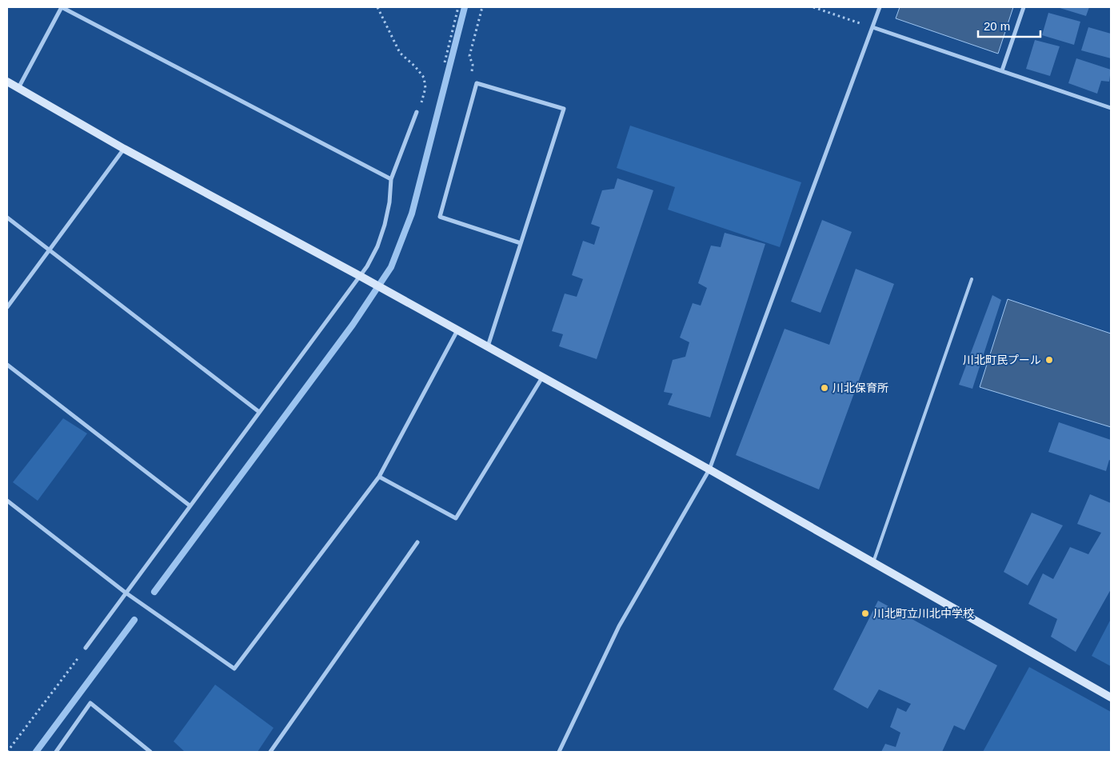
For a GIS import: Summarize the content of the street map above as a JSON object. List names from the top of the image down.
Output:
{
  "places": ["川北町民プール", "川北保育所", "川北町立川北中学校"],
  "scale_bar": "20 m"
}
